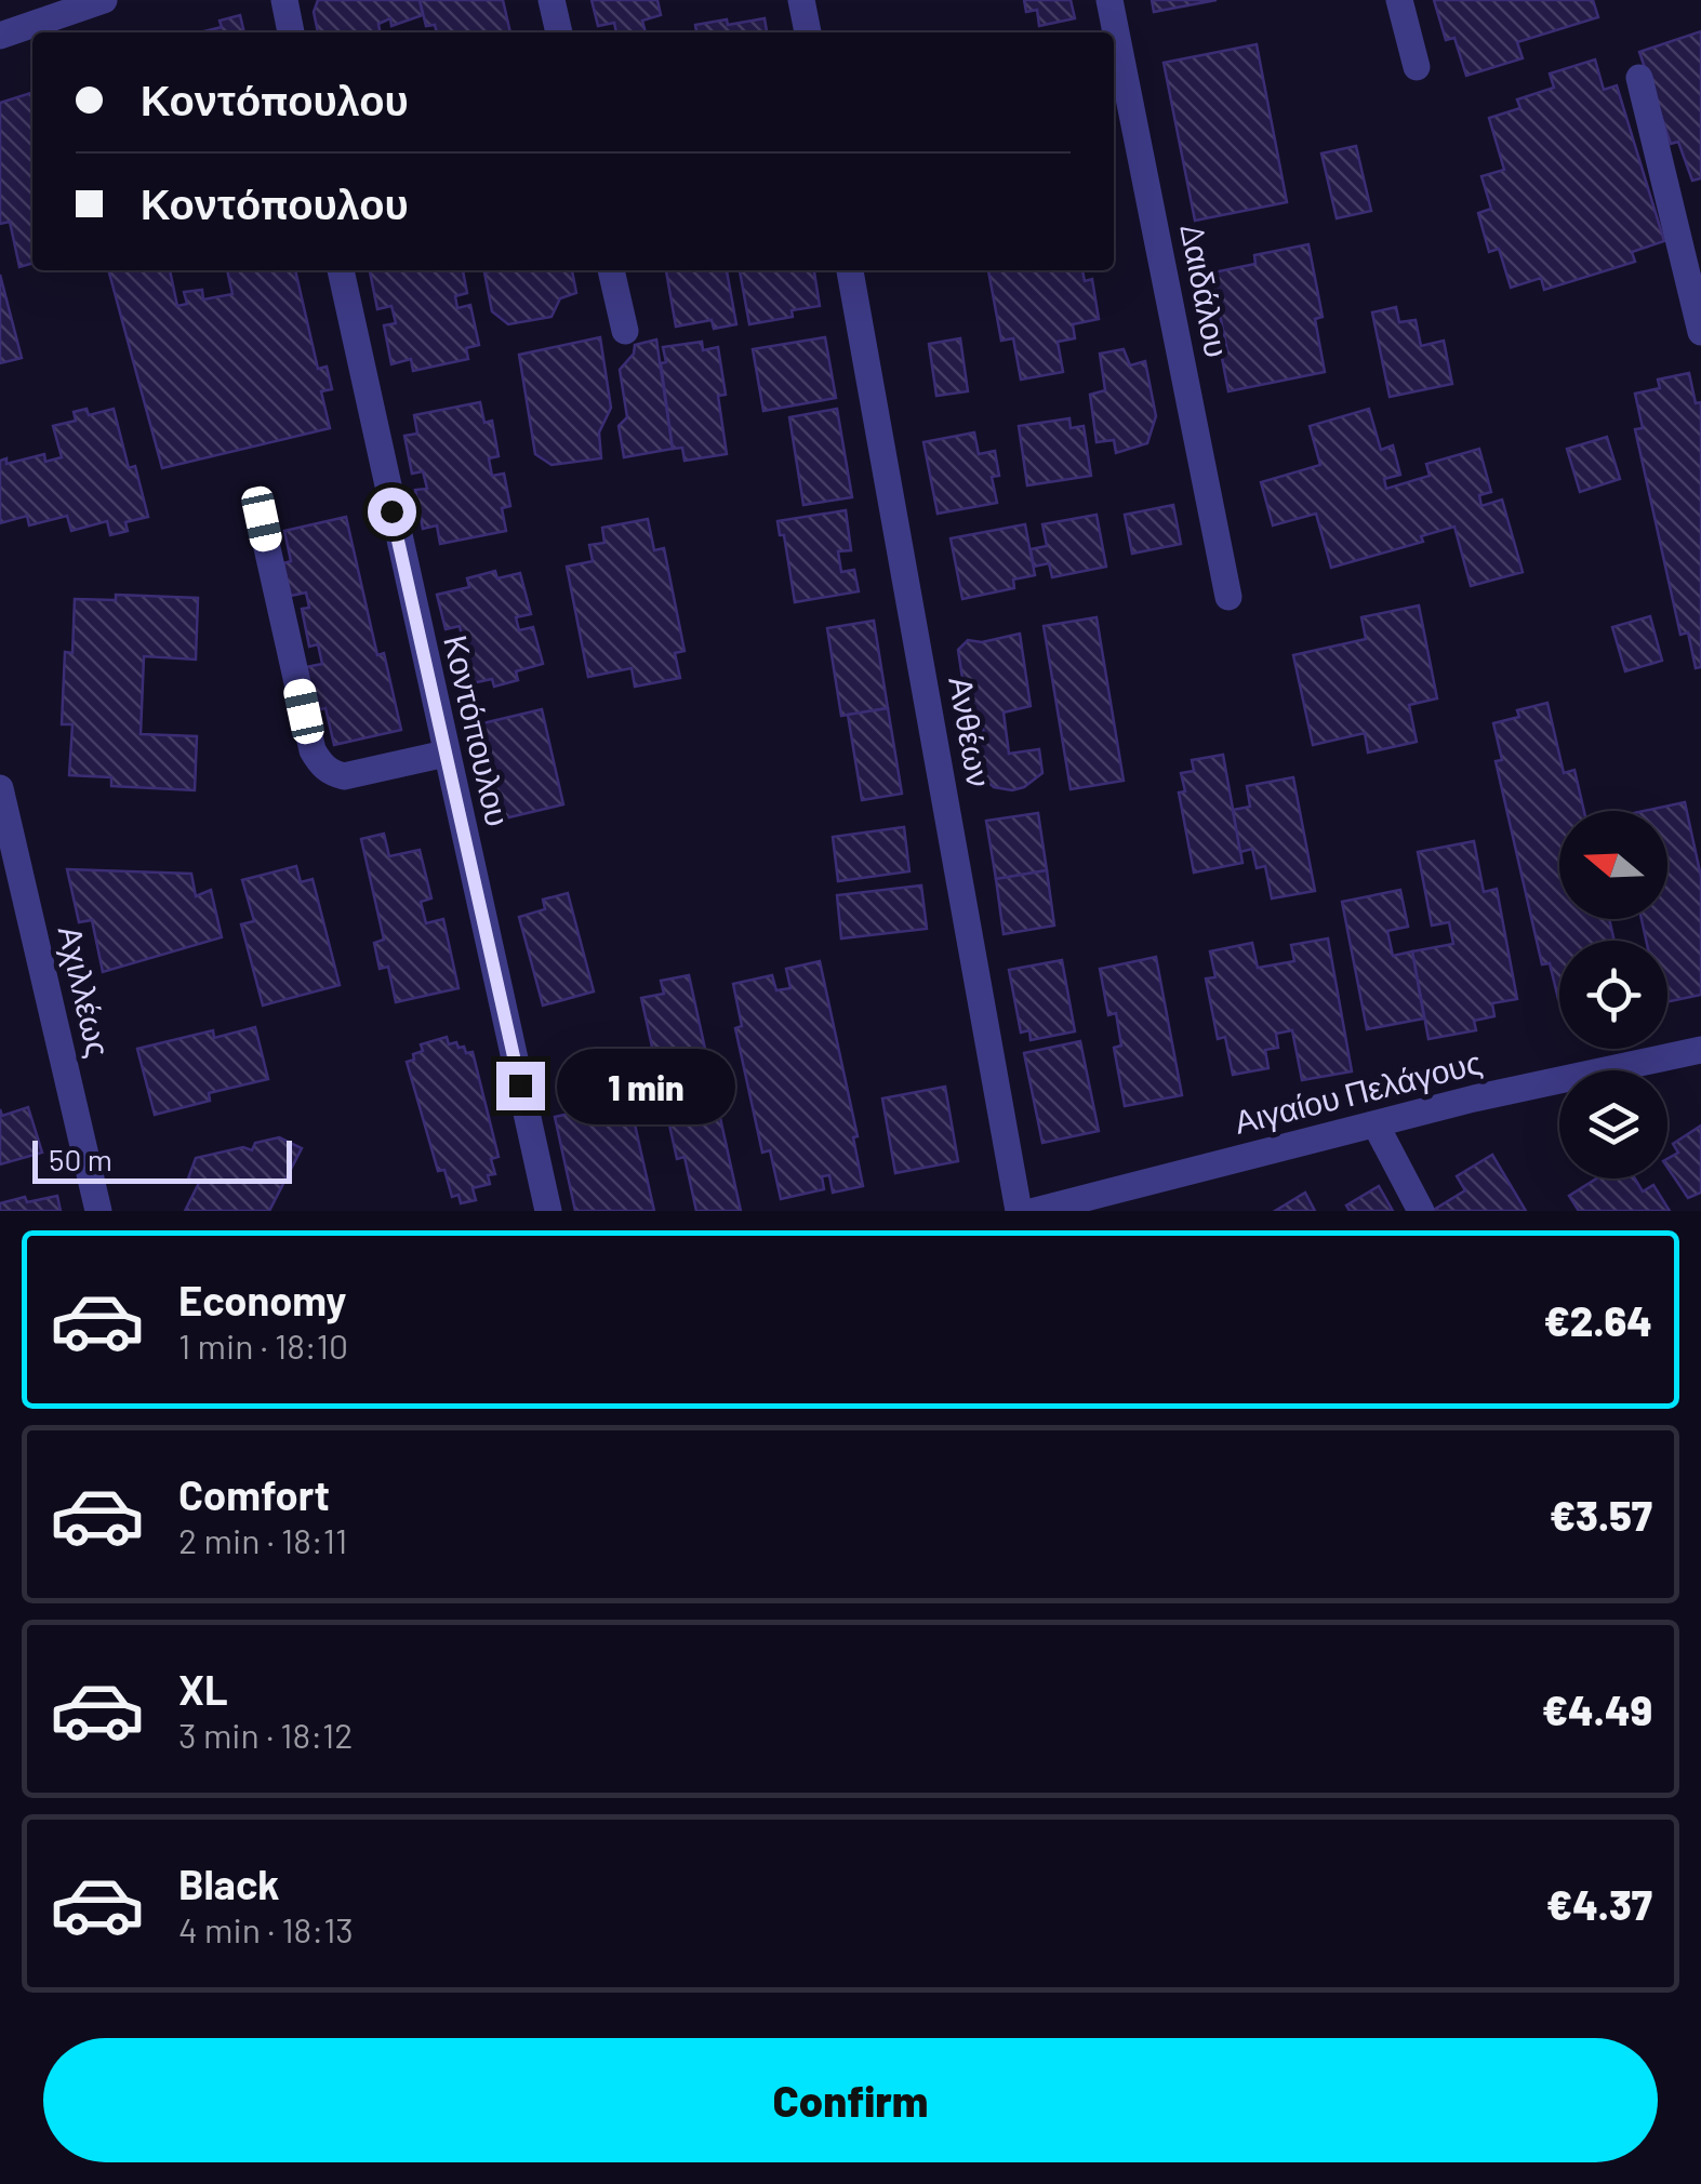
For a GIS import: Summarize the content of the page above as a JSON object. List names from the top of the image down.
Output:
{
  "streets": {
    "street": [
      "Δαιδάλου",
      "Κοντόπουλου",
      "Ανθέων",
      "Αχιλλέως",
      "Αιγαίου Πελάγους"
    ]
  },
  "scale_bar": "50 m",
  "north": "left",
  "page": {
    "banner": ["Κοντόπουλου", "Κοντόπουλου"],
    "bubble": "1 min",
    "scale": "50 m",
    "list": [
      {
        "name": "Economy",
        "note": "1 min · 18:10",
        "value": "€2.64"
      },
      {
        "name": "Comfort",
        "note": "2 min · 18:11",
        "value": "€3.57"
      },
      {
        "name": "XL",
        "note": "3 min · 18:12",
        "value": "€4.49"
      },
      {
        "name": "Black",
        "note": "4 min · 18:13",
        "value": "€4.37"
      }
    ],
    "buttons": "Confirm"
  }
}
